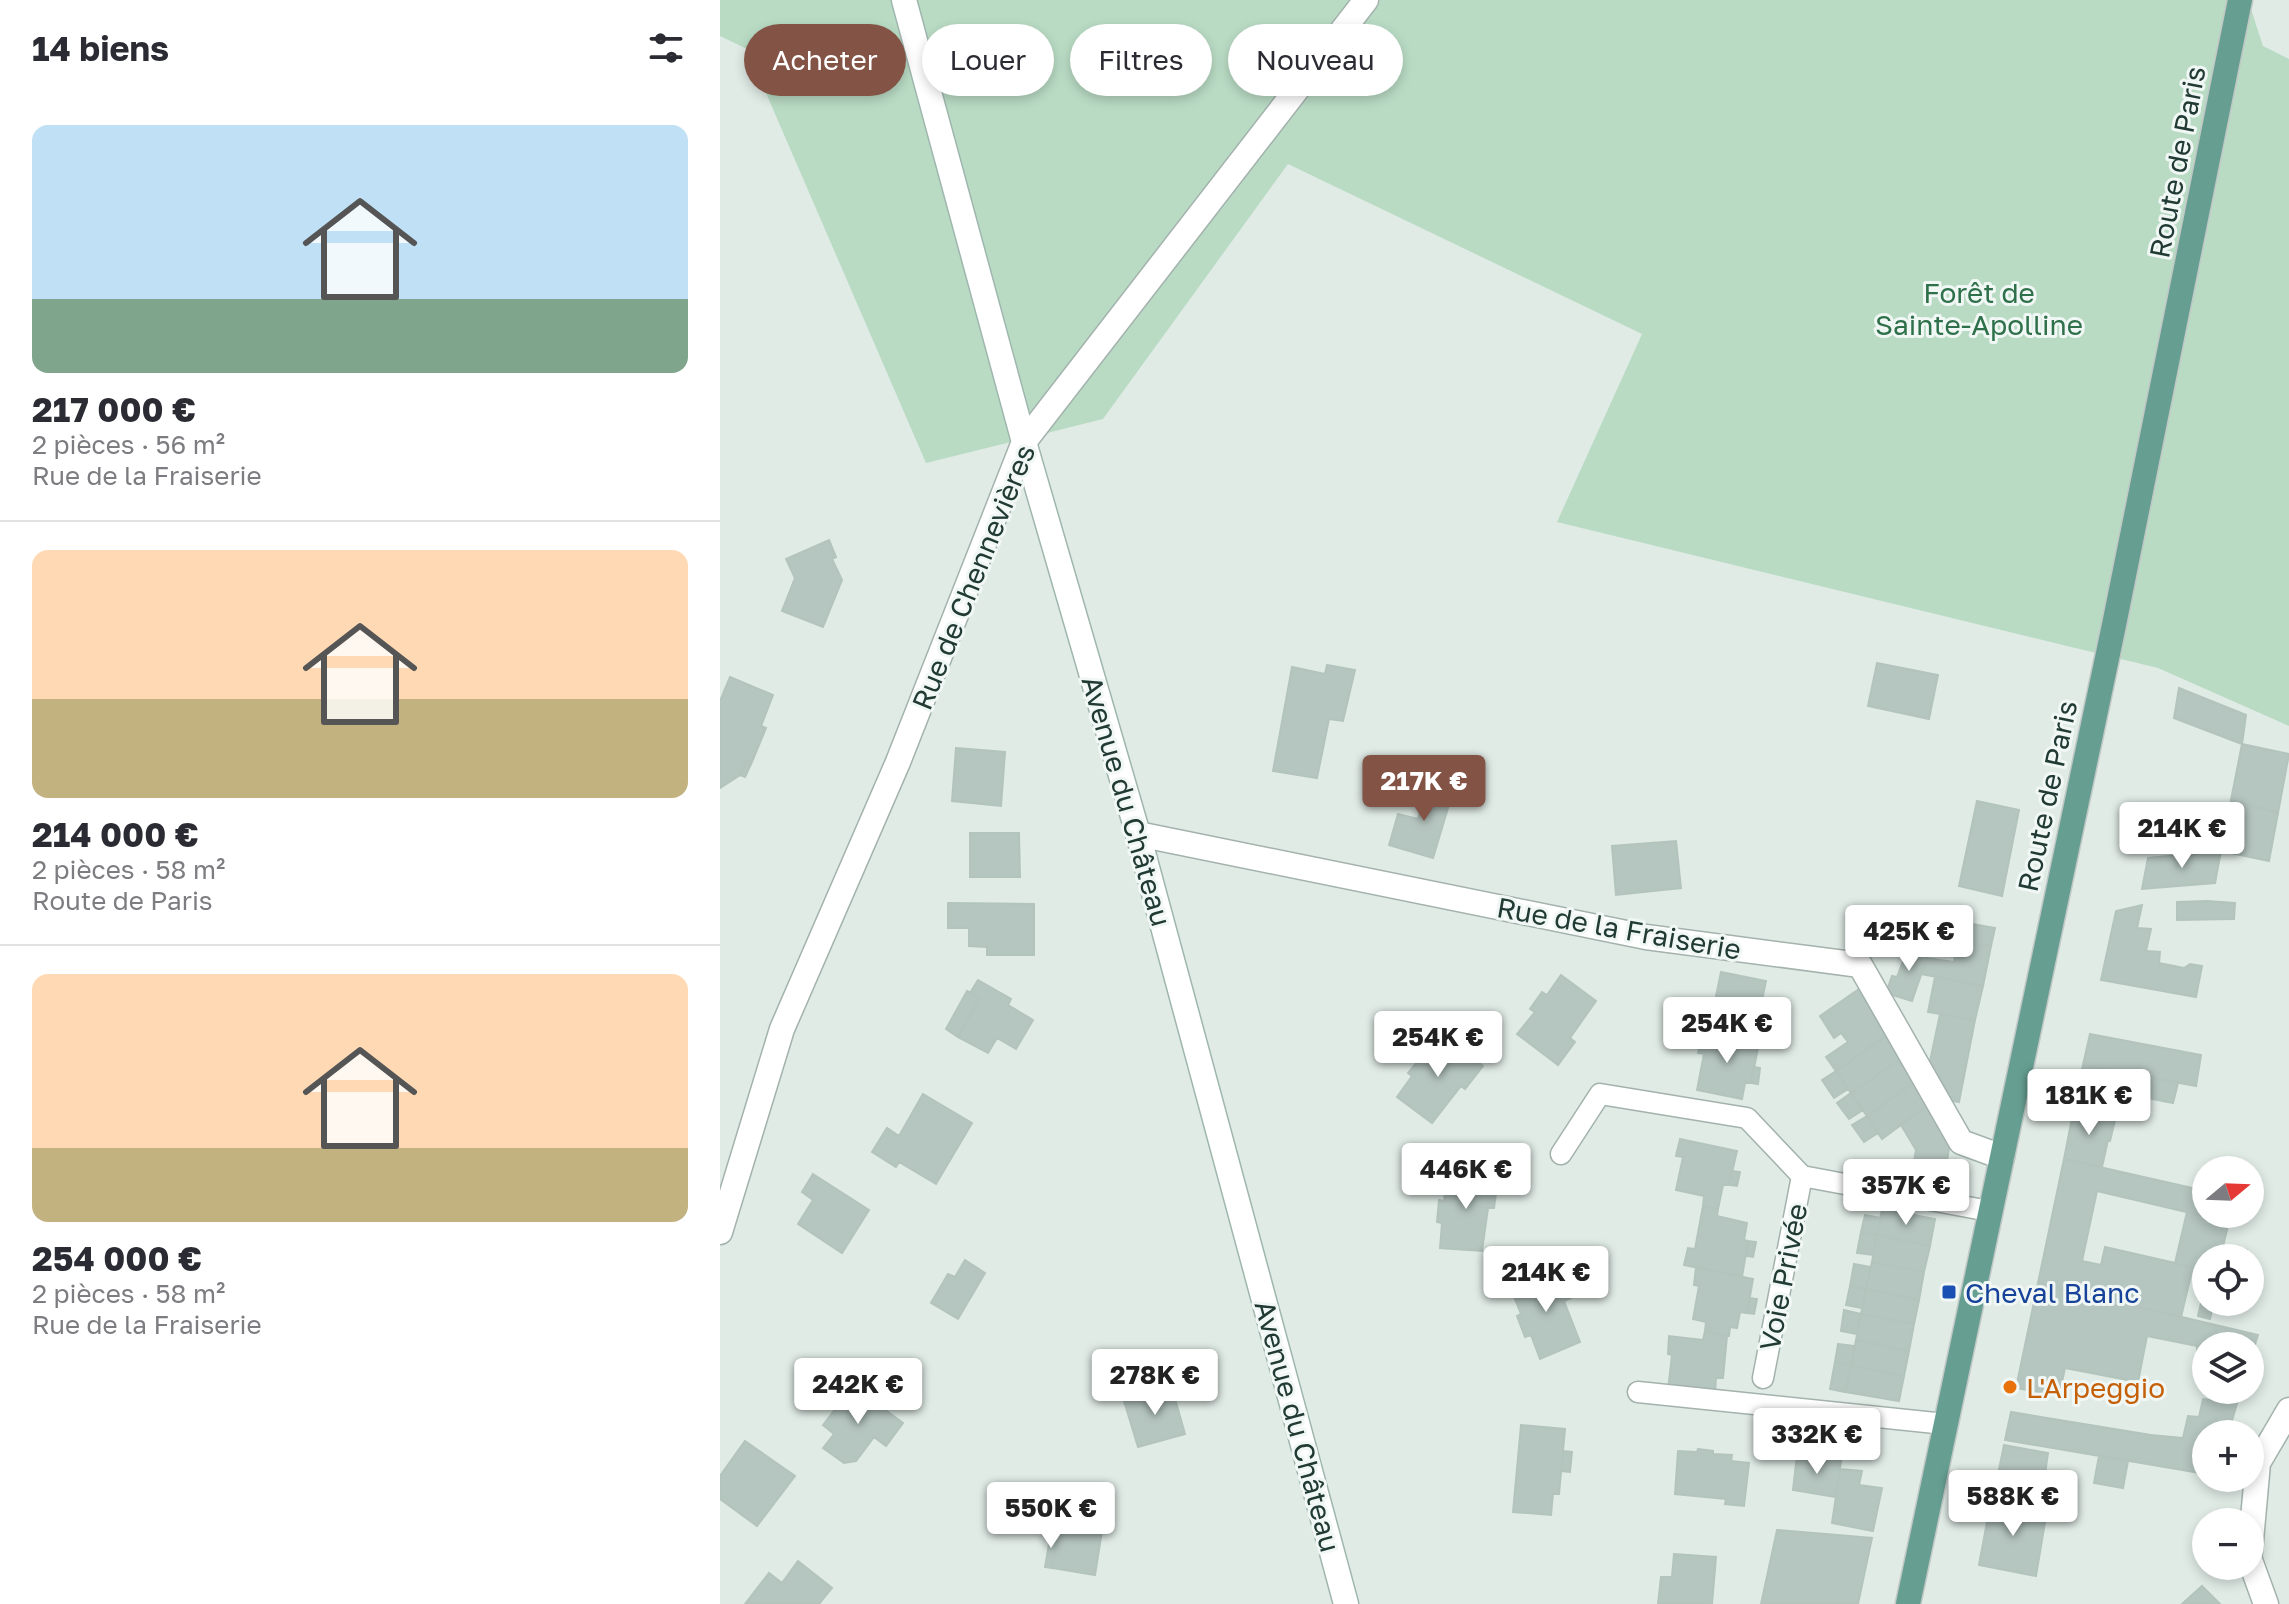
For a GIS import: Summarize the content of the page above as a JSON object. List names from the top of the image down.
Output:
{
  "streets": {
    "main road": ["Route de Paris"],
    "street": ["Rue de Chennevières", "Avenue du Château", "Rue de la Fraiserie"],
    "lane": ["Voie Privée"]
  },
  "crossings": [
    ["Route de Paris", "Rue de la Fraiserie"],
    ["Route de Paris", "Voie Privée"],
    ["Rue de Chennevières", "Avenue du Château"],
    ["Avenue du Château", "Rue de la Fraiserie"]
  ],
  "parks": ["Forêt de Sainte-Apolline"],
  "places": {
    "transit": ["Cheval Blanc"],
    "other": ["L'Arpeggio"]
  },
  "north": "right",
  "page": {
    "heading": "14 biens",
    "chip": [
      "Acheter",
      "Louer",
      "Filtres",
      "Nouveau"
    ],
    "list": [
      {
        "name": "217 000 €",
        "note": "2 pièces · 56 m² · Rue de la Fraiserie"
      },
      {
        "name": "214 000 €",
        "note": "2 pièces · 58 m² · Route de Paris"
      },
      {
        "name": "254 000 €",
        "note": "2 pièces · 58 m² · Rue de la Fraiserie"
      }
    ],
    "price": [
      "217K €",
      "214K €",
      "425K €",
      "254K €",
      "254K €",
      "181K €",
      "446K €",
      "357K €",
      "214K €",
      "278K €",
      "242K €",
      "332K €",
      "588K €",
      "550K €"
    ],
    "map_buttons": ["+", "−"]
  }
}
